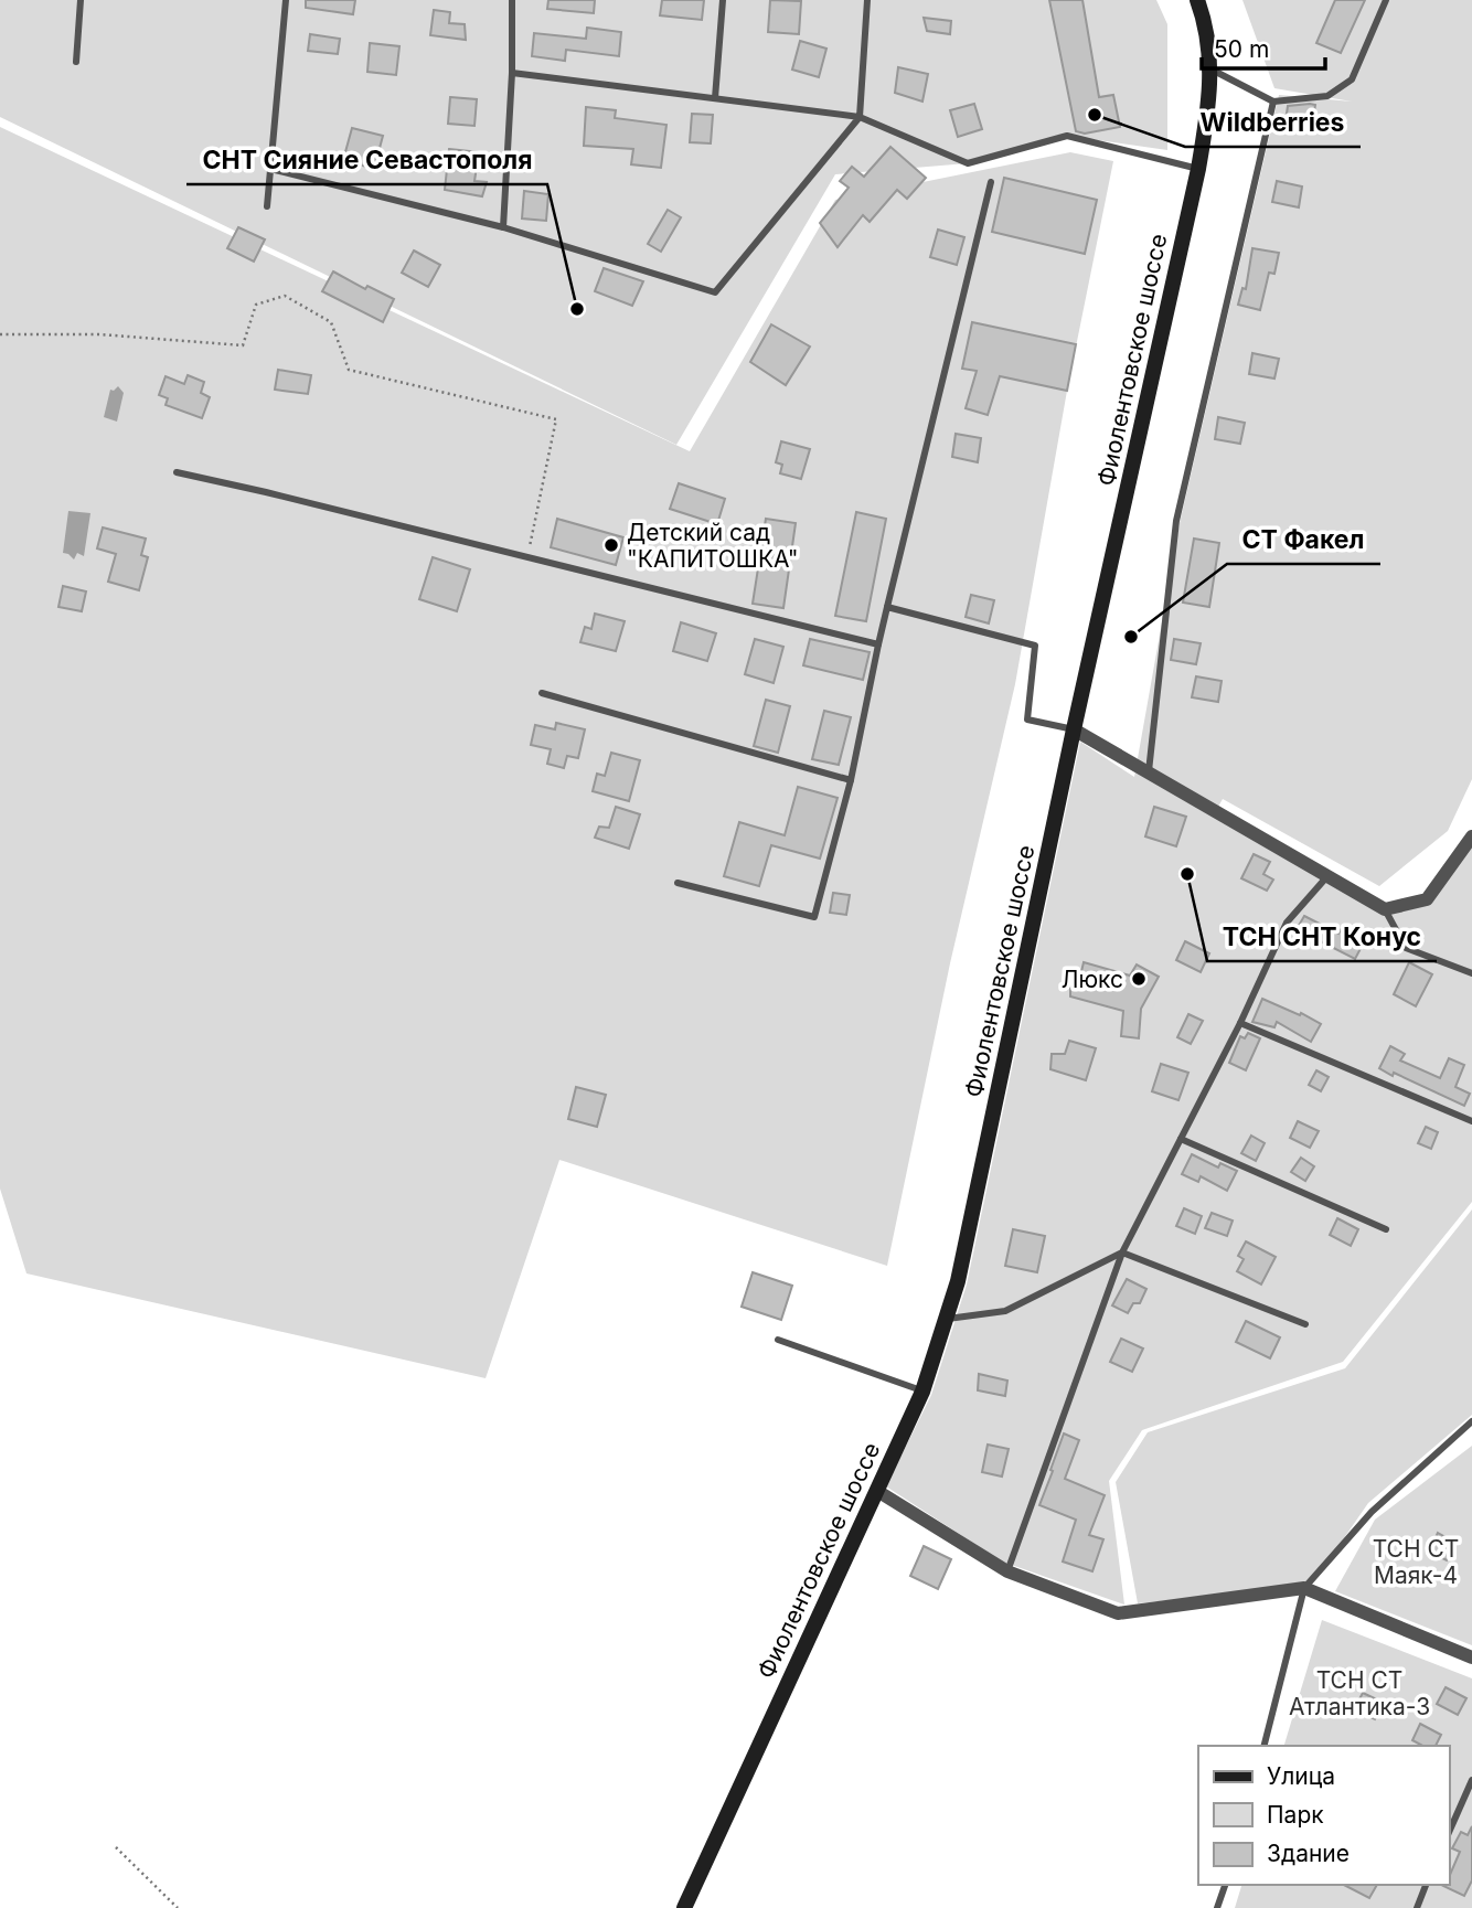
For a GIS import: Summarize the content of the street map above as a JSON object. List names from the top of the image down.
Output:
{
  "streets": {
    "main road": ["Фиолентовское шоссе"]
  },
  "parks": ["ТСН СТ Маяк-4", "ТСН СТ Атлантика-3"],
  "places": [
    "Wildberries",
    "СНТ Сияние Севастополя",
    "Детский сад \"КАПИТОШКА\"",
    "СТ Факел",
    "ТСН СНТ Конус",
    "Люкс"
  ],
  "legend": ["Улица", "Парк", "Здание"],
  "scale_bar": "50 m"
}
